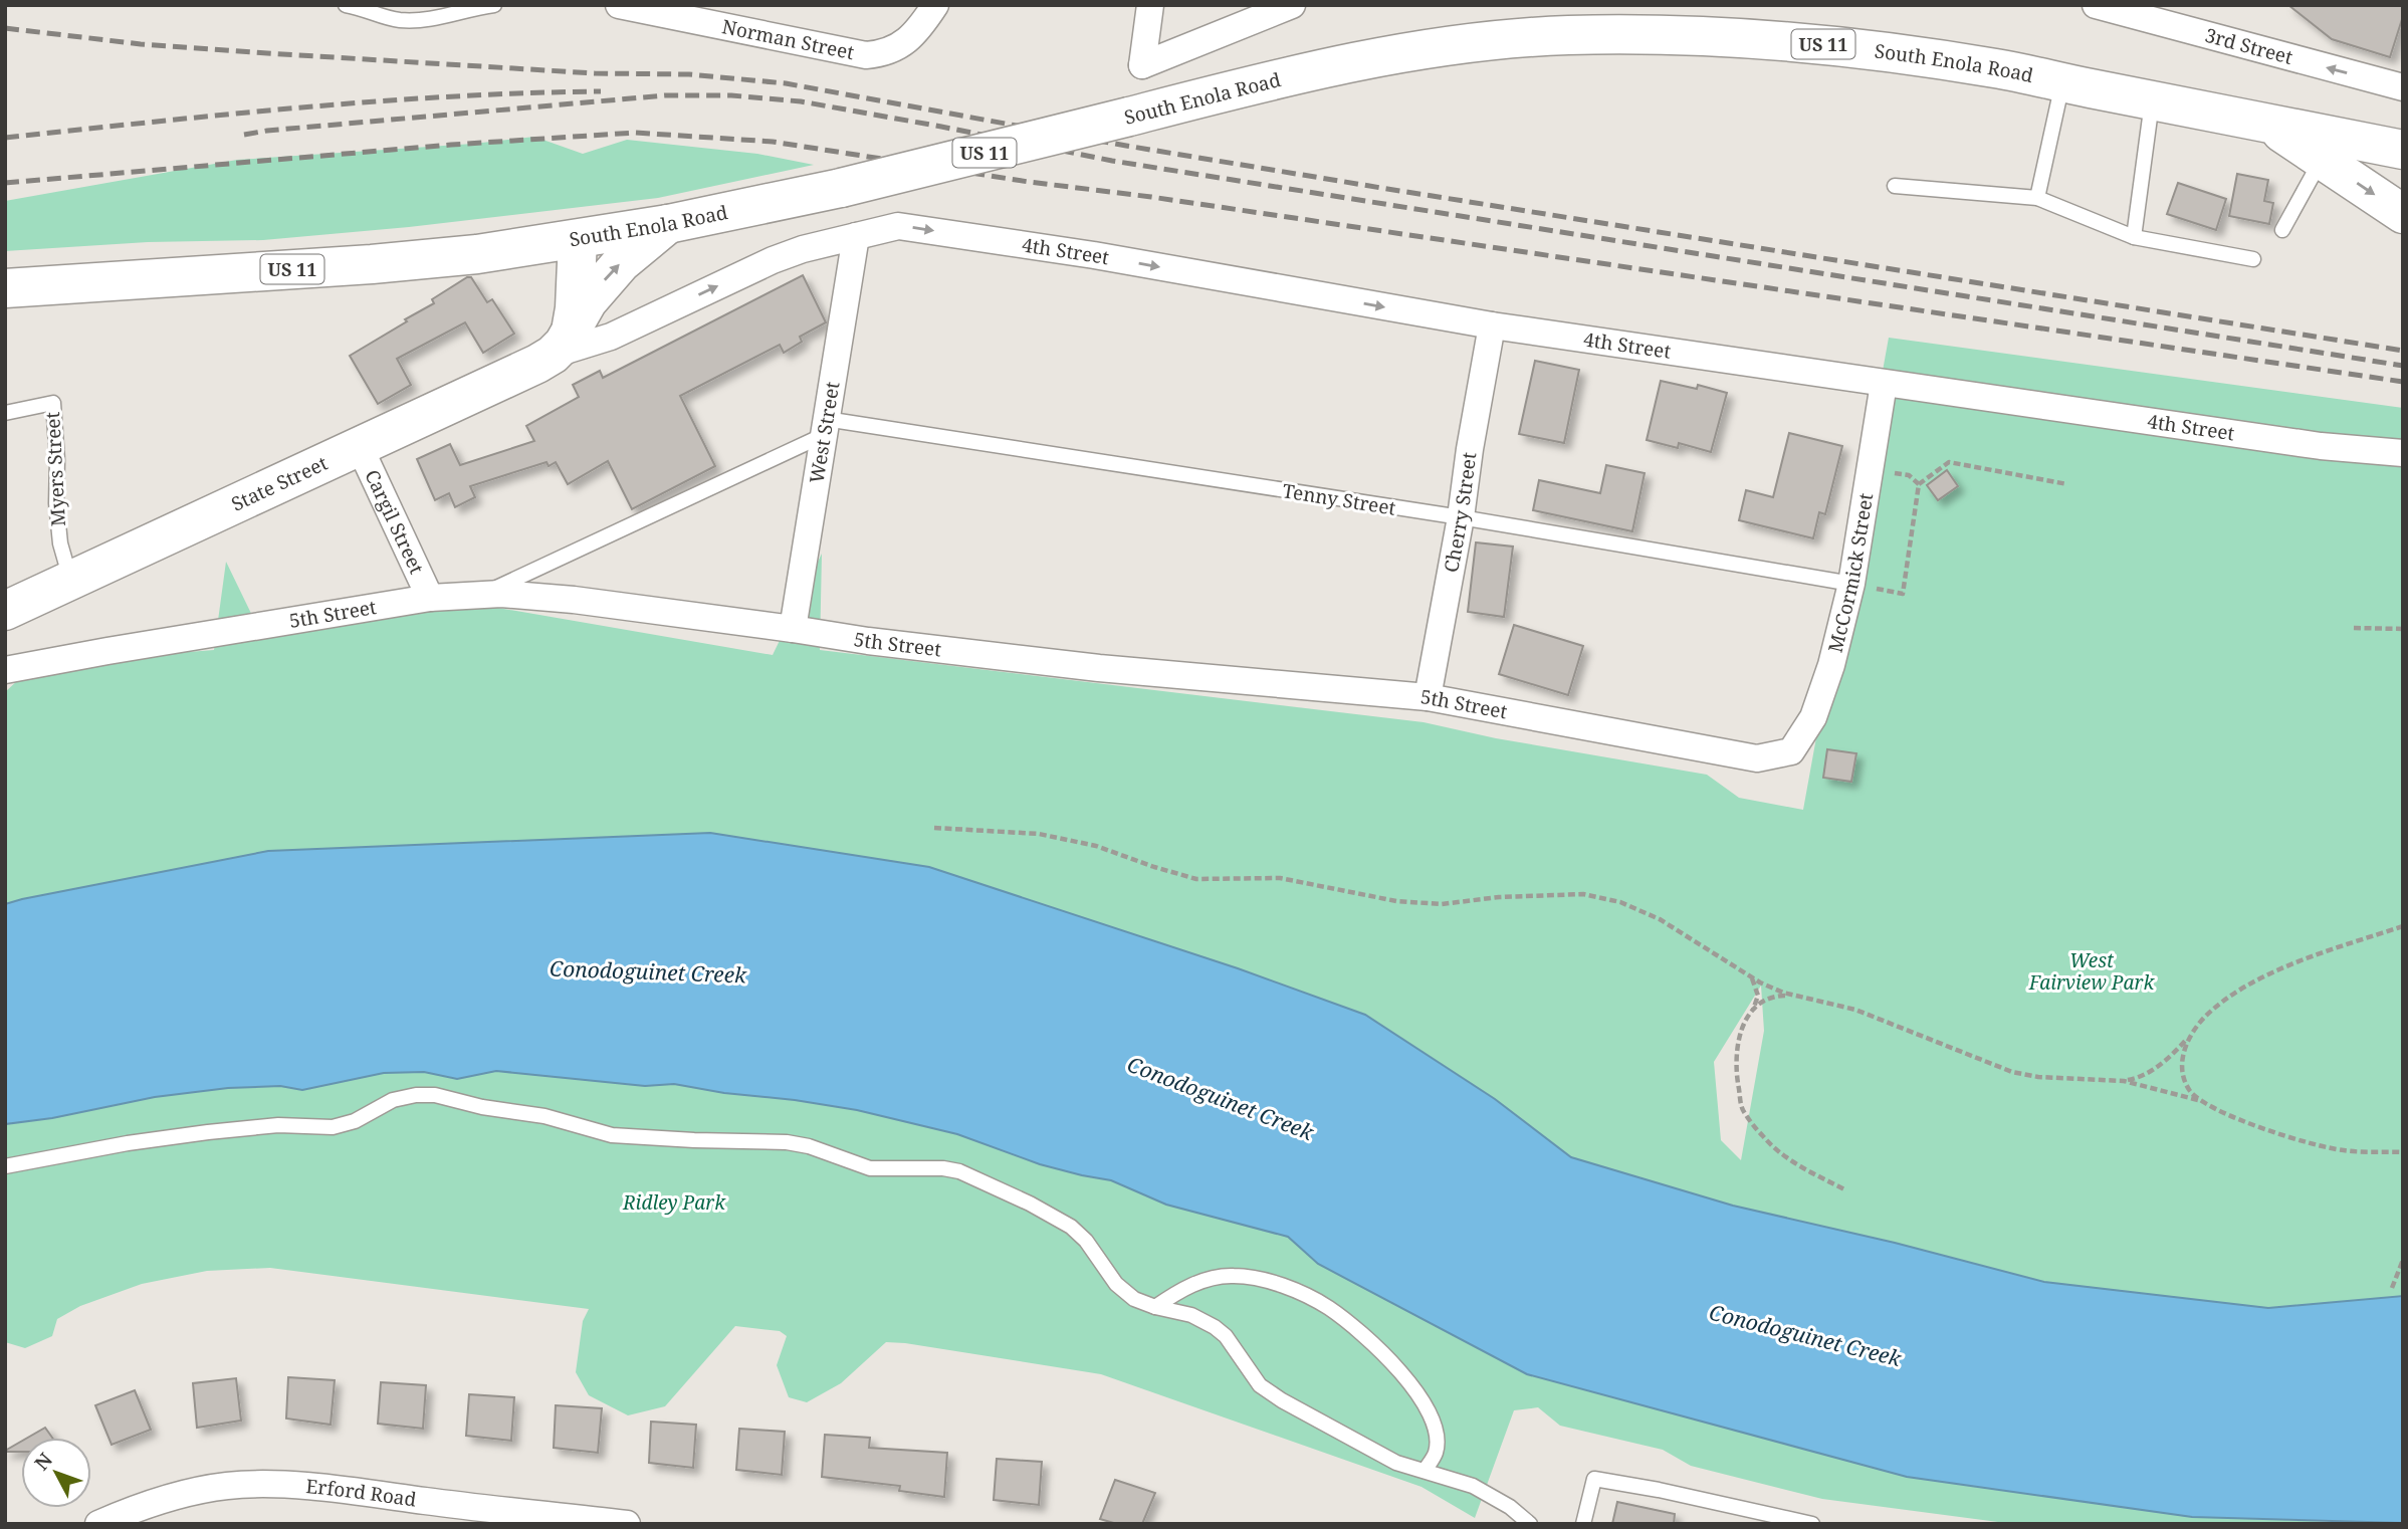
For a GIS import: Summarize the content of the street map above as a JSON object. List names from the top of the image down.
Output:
{
  "streets": {
    "main road": ["US 11", "South Enola Road", "State Street"],
    "street": [
      "Norman Street",
      "3rd Street",
      "4th Street",
      "West Street",
      "Cherry Street",
      "Cargil Street",
      "McCormick Street",
      "5th Street",
      "Erford Road"
    ],
    "lane": ["Myers Street", "Tenny Street"]
  },
  "crossings": [
    ["South Enola Road", "State Street"],
    ["4th Street", "West Street"],
    ["4th Street", "State Street"],
    ["4th Street", "Cherry Street"],
    ["4th Street", "McCormick Street"],
    ["West Street", "State Street"],
    ["West Street", "Tenny Street"],
    ["West Street", "5th Street"],
    ["Myers Street", "State Street"],
    ["State Street", "Cargil Street"],
    ["Tenny Street", "Cherry Street"],
    ["Tenny Street", "McCormick Street"],
    ["Cherry Street", "5th Street"],
    ["Cargil Street", "5th Street"],
    ["McCormick Street", "5th Street"]
  ],
  "one_way": ["3rd Street", "4th Street", "State Street"],
  "water": ["Conodoguinet Creek"],
  "parks": ["West Fairview Park", "Ridley Park"],
  "north": "top left"
}
